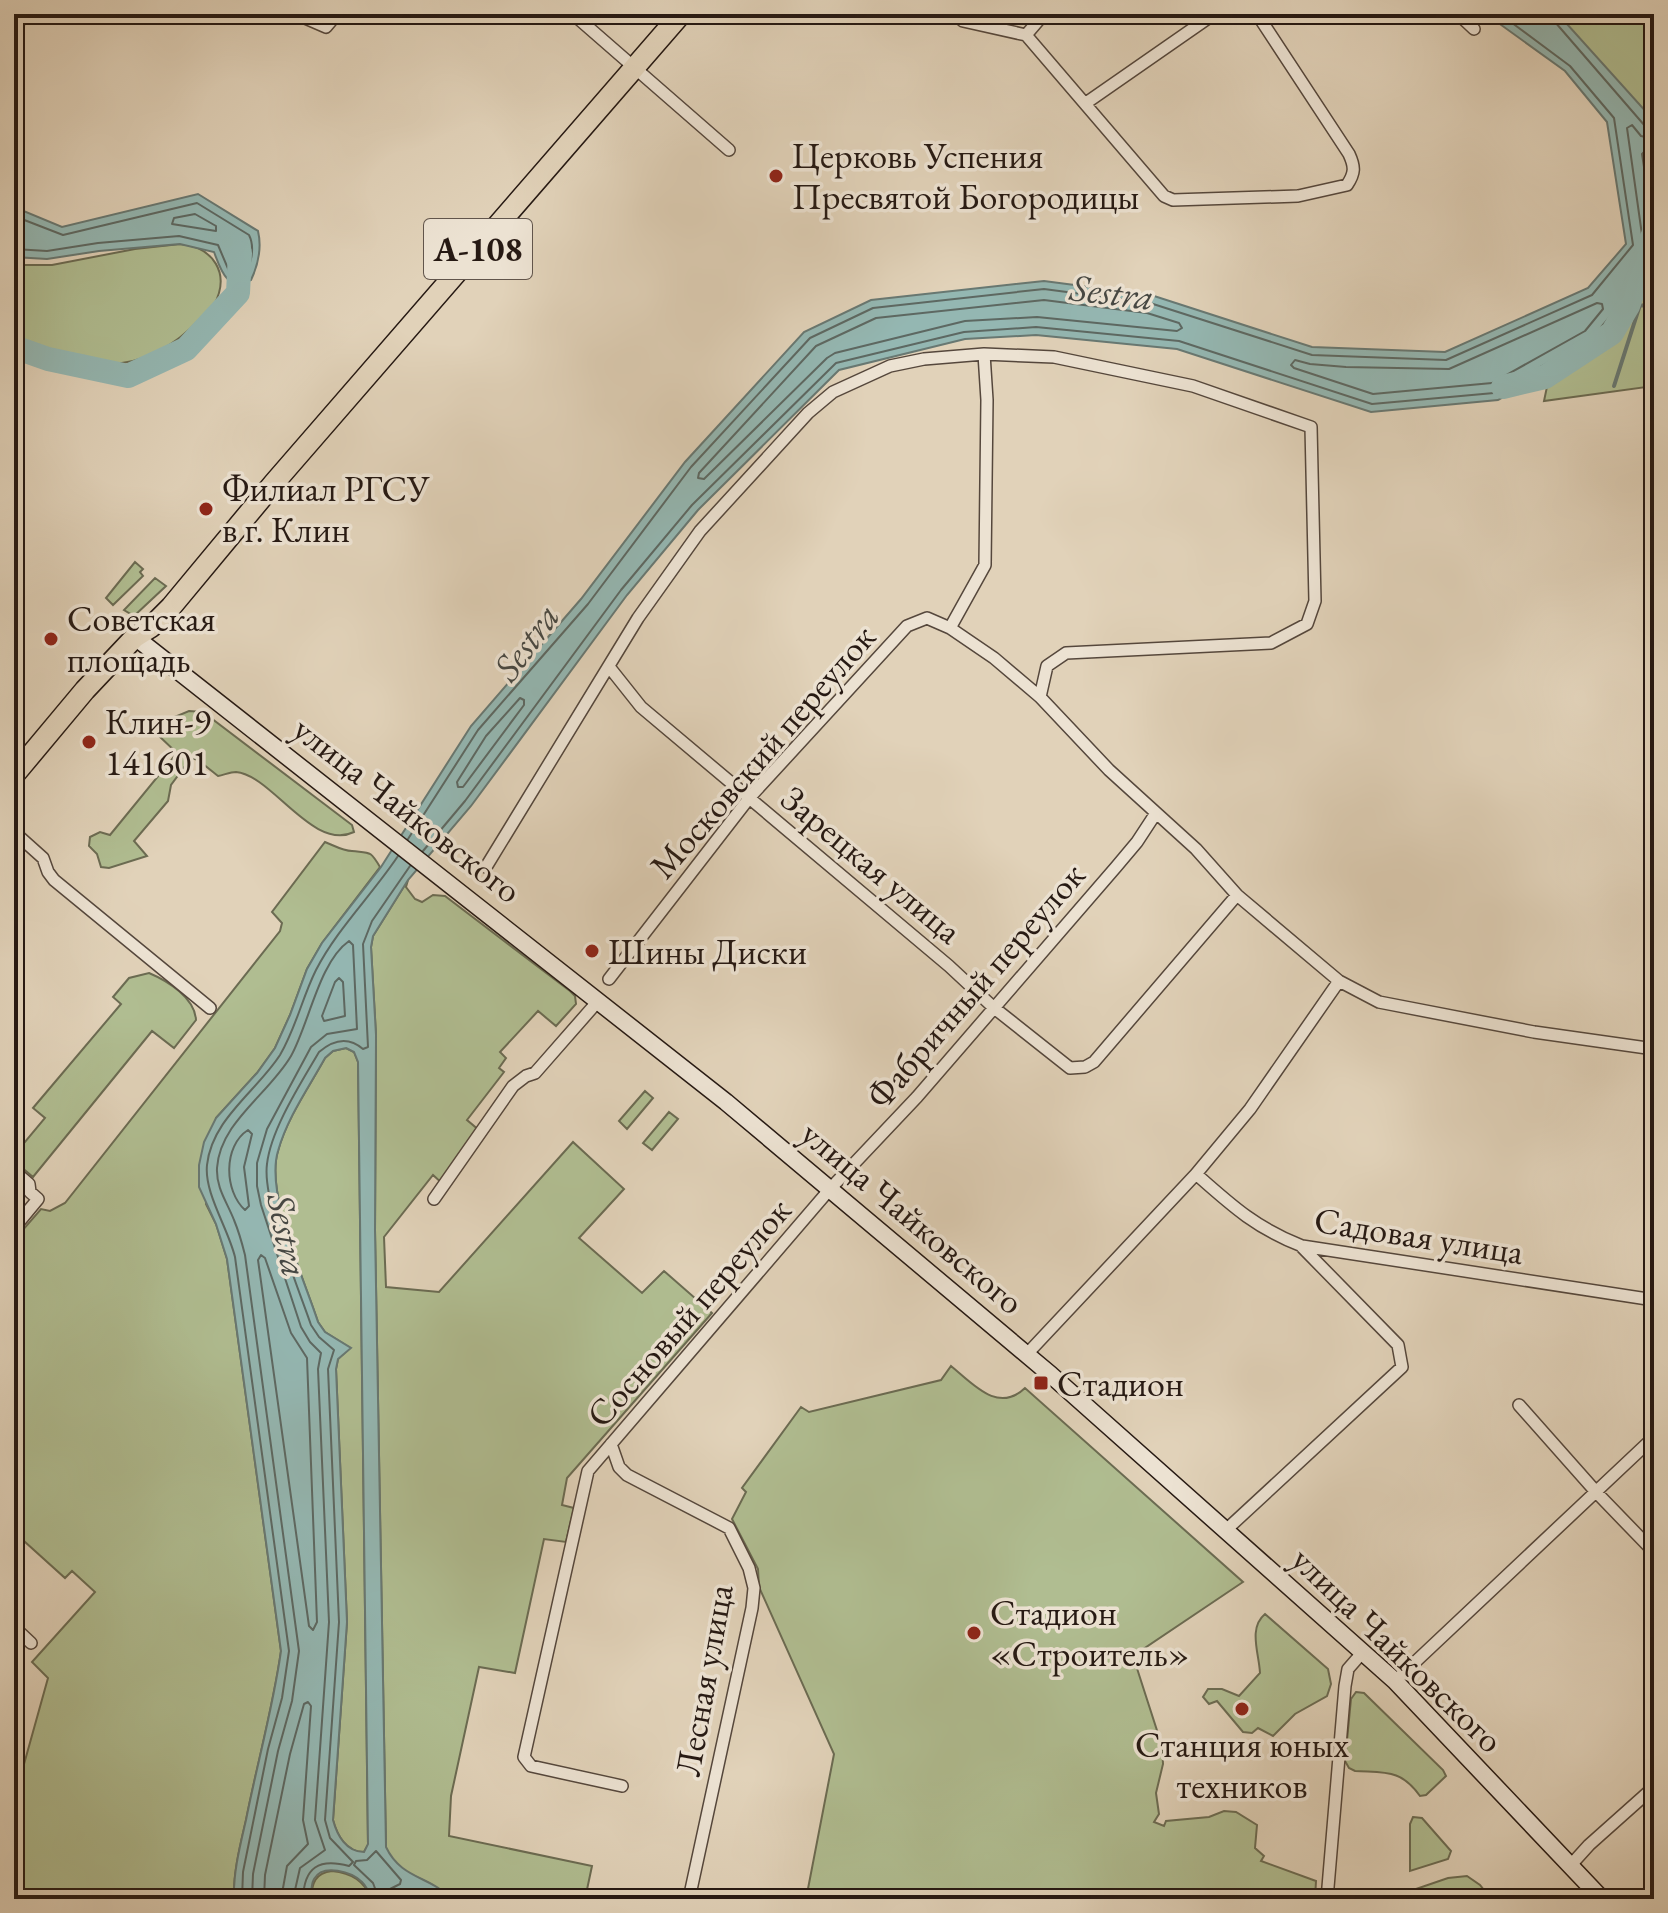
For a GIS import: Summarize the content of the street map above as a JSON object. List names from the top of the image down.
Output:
{
  "streets": {
    "highway": ["А-108"],
    "street": [
      "Московский переулок",
      "улица Чайковского",
      "Зарецкая улица",
      "Фабричный переулок",
      "Садовая улица",
      "Сосновый переулок",
      "Лесная улица"
    ]
  },
  "crossings": [
    ["А-108", "улица Чайковского"],
    ["Московский переулок", "Зарецкая улица"],
    ["Московский переулок", "Фабричный переулок"],
    ["улица Чайковского", "Фабричный переулок"],
    ["улица Чайковского", "Сосновый переулок"],
    ["Зарецкая улица", "Фабричный переулок"],
    ["Фабричный переулок", "Сосновый переулок"],
    ["Сосновый переулок", "Лесная улица"]
  ],
  "water": ["Sestra"],
  "places": {
    "other": [
      "Церковь Успения Пресвятой Богородицы",
      "Филиал РГСУ в г. Клин",
      "Советская площадь",
      "Клин-9 141601",
      "Шины Диски",
      "Стадион «Строитель»",
      "Станция юных техников"
    ],
    "transit": ["Стадион"]
  }
}
